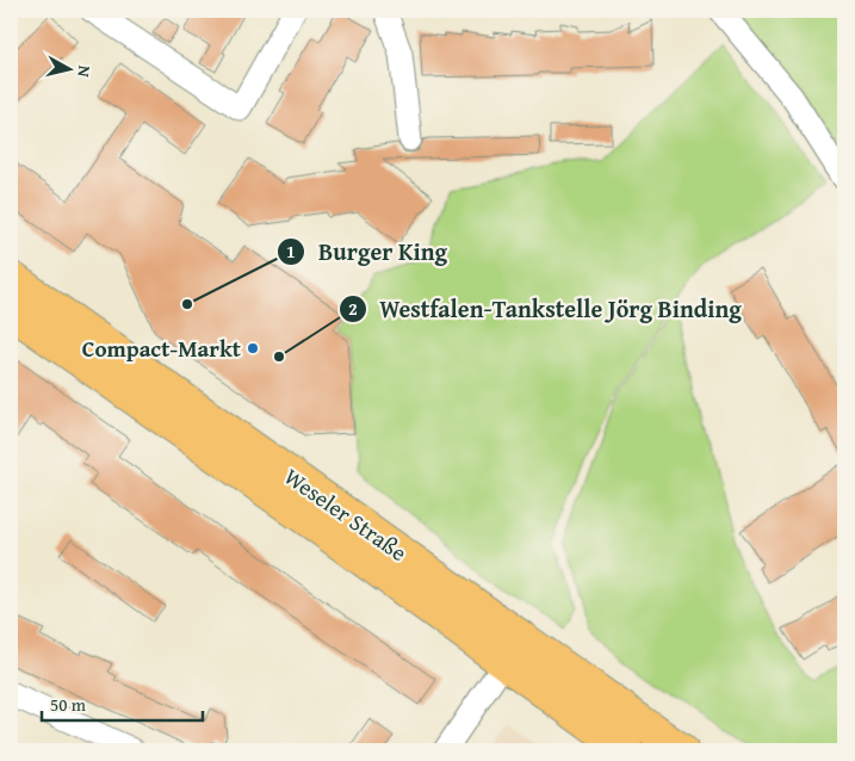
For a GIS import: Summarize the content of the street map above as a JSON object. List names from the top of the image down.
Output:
{
  "streets": {
    "main road": ["Weseler Straße"]
  },
  "places": ["Burger King", "Compact-Markt", "Westfalen-Tankstelle Jörg Binding"],
  "scale_bar": "50 m",
  "north": "right"
}
